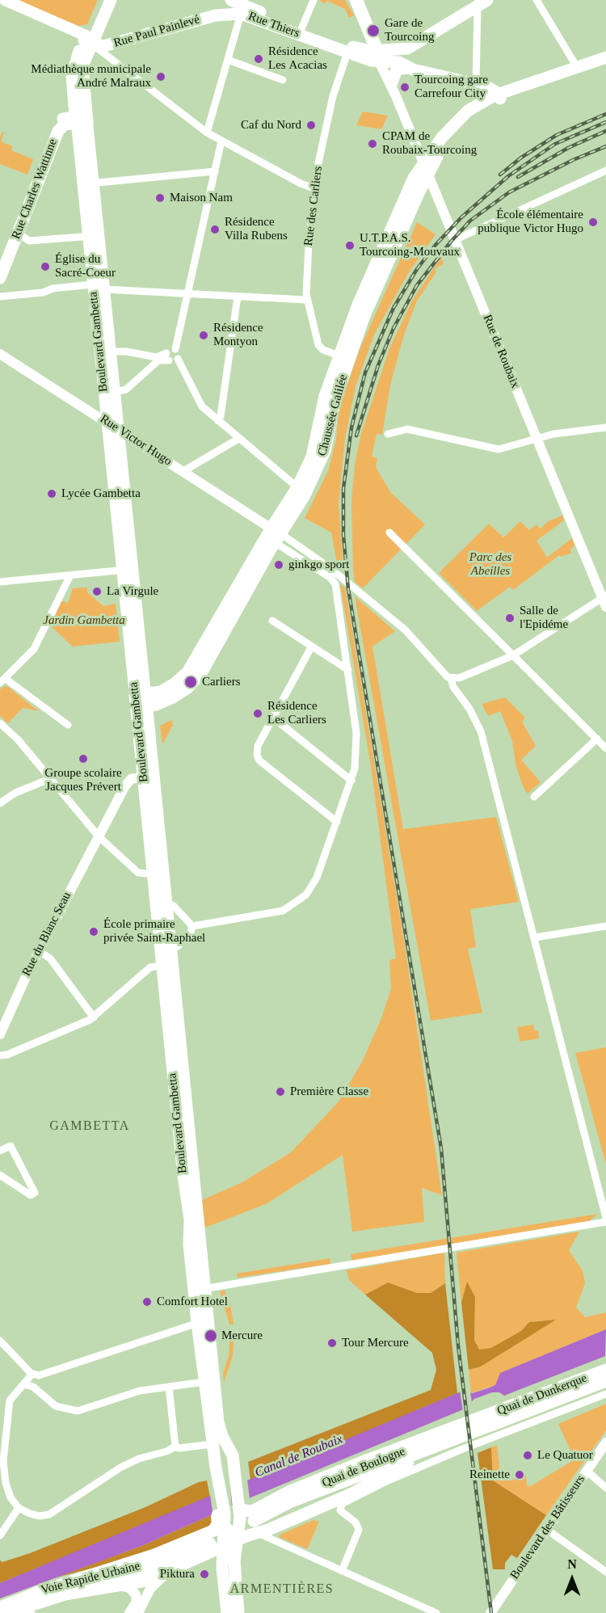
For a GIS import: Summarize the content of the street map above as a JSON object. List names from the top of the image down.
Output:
{
  "streets": {
    "main road": [
      "Rue Thiers",
      "Rue Paul Painlevé",
      "Rue Charles Wattinne",
      "Boulevard Gambetta",
      "Chaussée Galilée",
      "Quai de Dunkerque",
      "Quai de Boulogne",
      "Voie Rapide Urbaine"
    ],
    "street": [
      "Rue des Carliers",
      "Rue de Roubaix",
      "Rue Victor Hugo",
      "Rue du Blanc Seau",
      "Boulevard des Bâtisseurs"
    ]
  },
  "crossings": [
    ["Rue Thiers", "Rue Paul Painlevé"],
    ["Rue Thiers", "Rue des Carliers"],
    ["Rue Thiers", "Rue de Roubaix"],
    ["Rue Paul Painlevé", "Boulevard Gambetta"],
    ["Rue Charles Wattinne", "Boulevard Gambetta"],
    ["Rue des Carliers", "Chaussée Galilée"],
    ["Boulevard Gambetta", "Chaussée Galilée"],
    ["Boulevard Gambetta", "Rue Victor Hugo"],
    ["Rue de Roubaix", "Chaussée Galilée"],
    ["Chaussée Galilée", "Rue Victor Hugo"],
    ["Quai de Dunkerque", "Quai de Boulogne"]
  ],
  "districts": ["GAMBETTA", "ARMENTIÈRES"],
  "water": ["Canal de Roubaix"],
  "parks": ["Parc des Abeilles", "Jardin Gambetta"],
  "places": [
    "Gare de Tourcoing",
    "Résidence Les Acacias",
    "Médiathèque municipale André Malraux",
    "Tourcoing gare Carrefour City",
    "Caf du Nord",
    "CPAM de Roubaix-Tourcoing",
    "Maison Nam",
    "École élémentaire publique Victor Hugo",
    "Résidence Villa Rubens",
    "U.T.P.A.S. Tourcoing-Mouvaux",
    "Église du Sacré-Coeur",
    "Résidence Montyon",
    "Lycée Gambetta",
    "ginkgo sport",
    "La Virgule",
    "Salle de l'Epidéme",
    "Carliers",
    "Résidence Les Carliers",
    "Groupe scolaire Jacques Prévert",
    "École primaire privée Saint-Raphael",
    "Première Classe",
    "Comfort Hotel",
    "Mercure",
    "Tour Mercure",
    "Le Quatuor",
    "Reinette",
    "Piktura"
  ],
  "north": "top"
}
